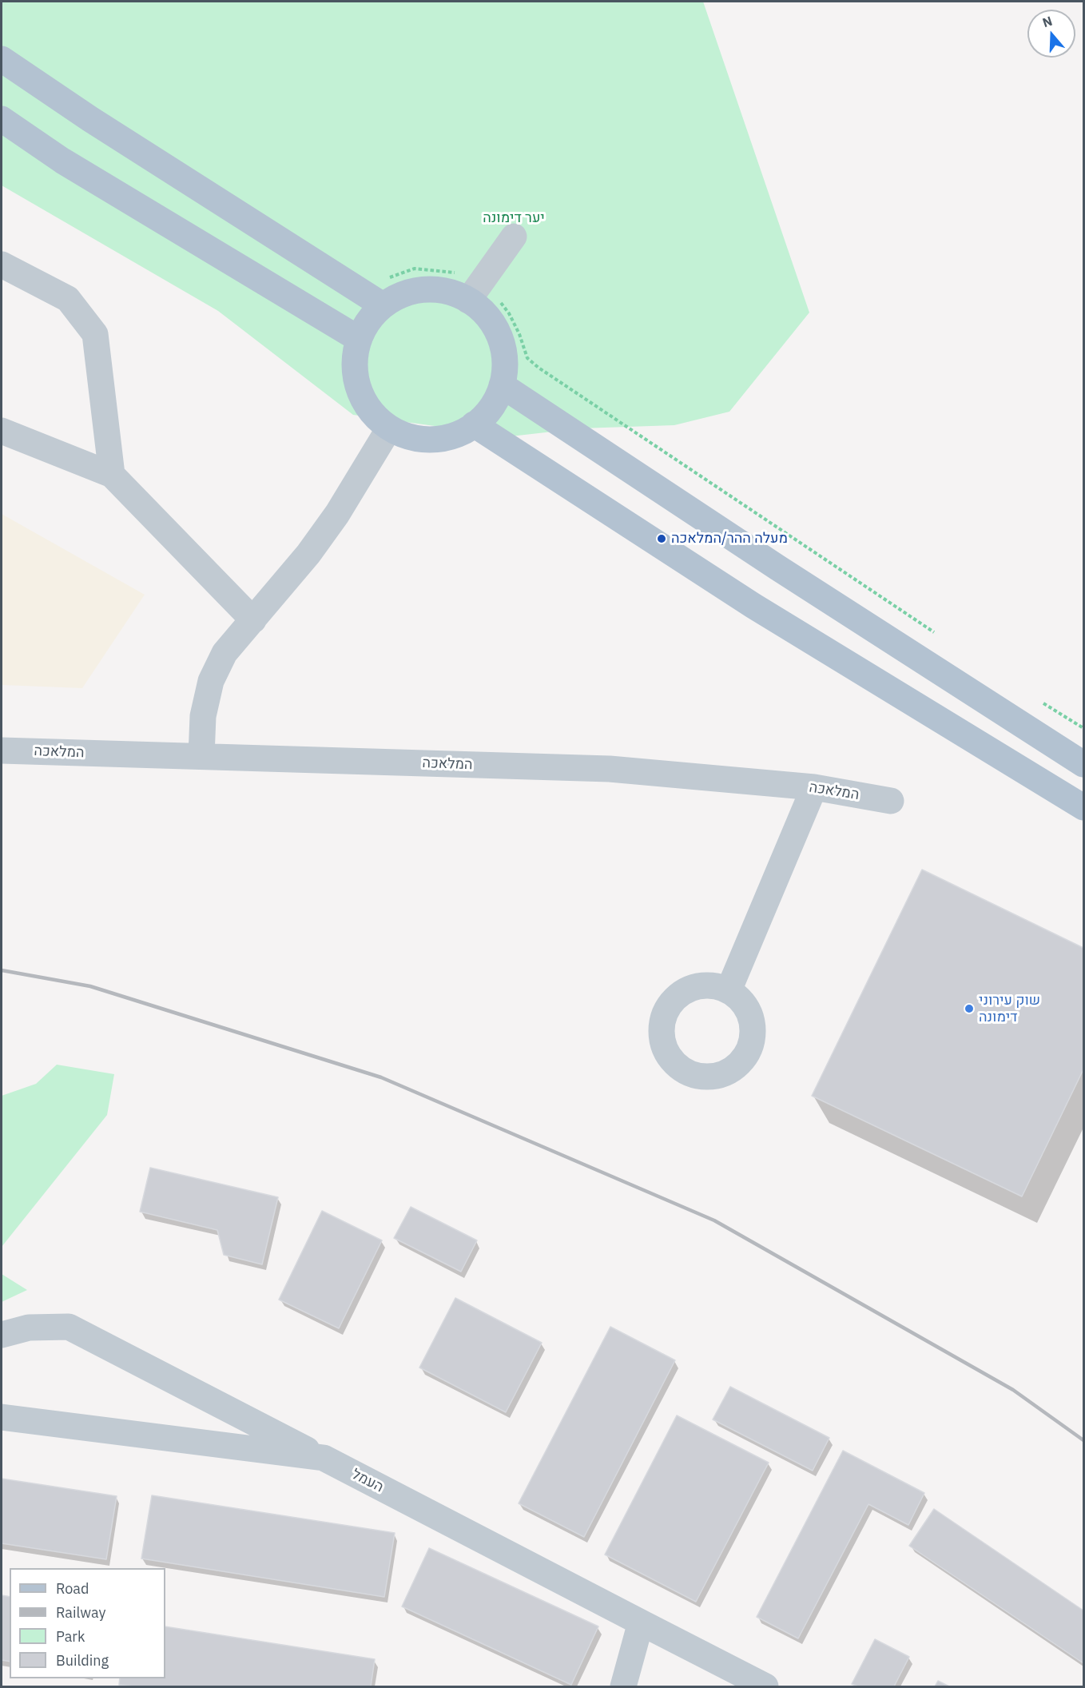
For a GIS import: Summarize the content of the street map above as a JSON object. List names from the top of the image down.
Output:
{
  "streets": {
    "street": ["המלאכה", "העמל"]
  },
  "parks": ["יער דימונה"],
  "places": ["מעלה ההר/המלאכה", "שוק עירוני דימונה"],
  "legend": [
    "Road",
    "Railway",
    "Park",
    "Building"
  ],
  "north": "top"
}
